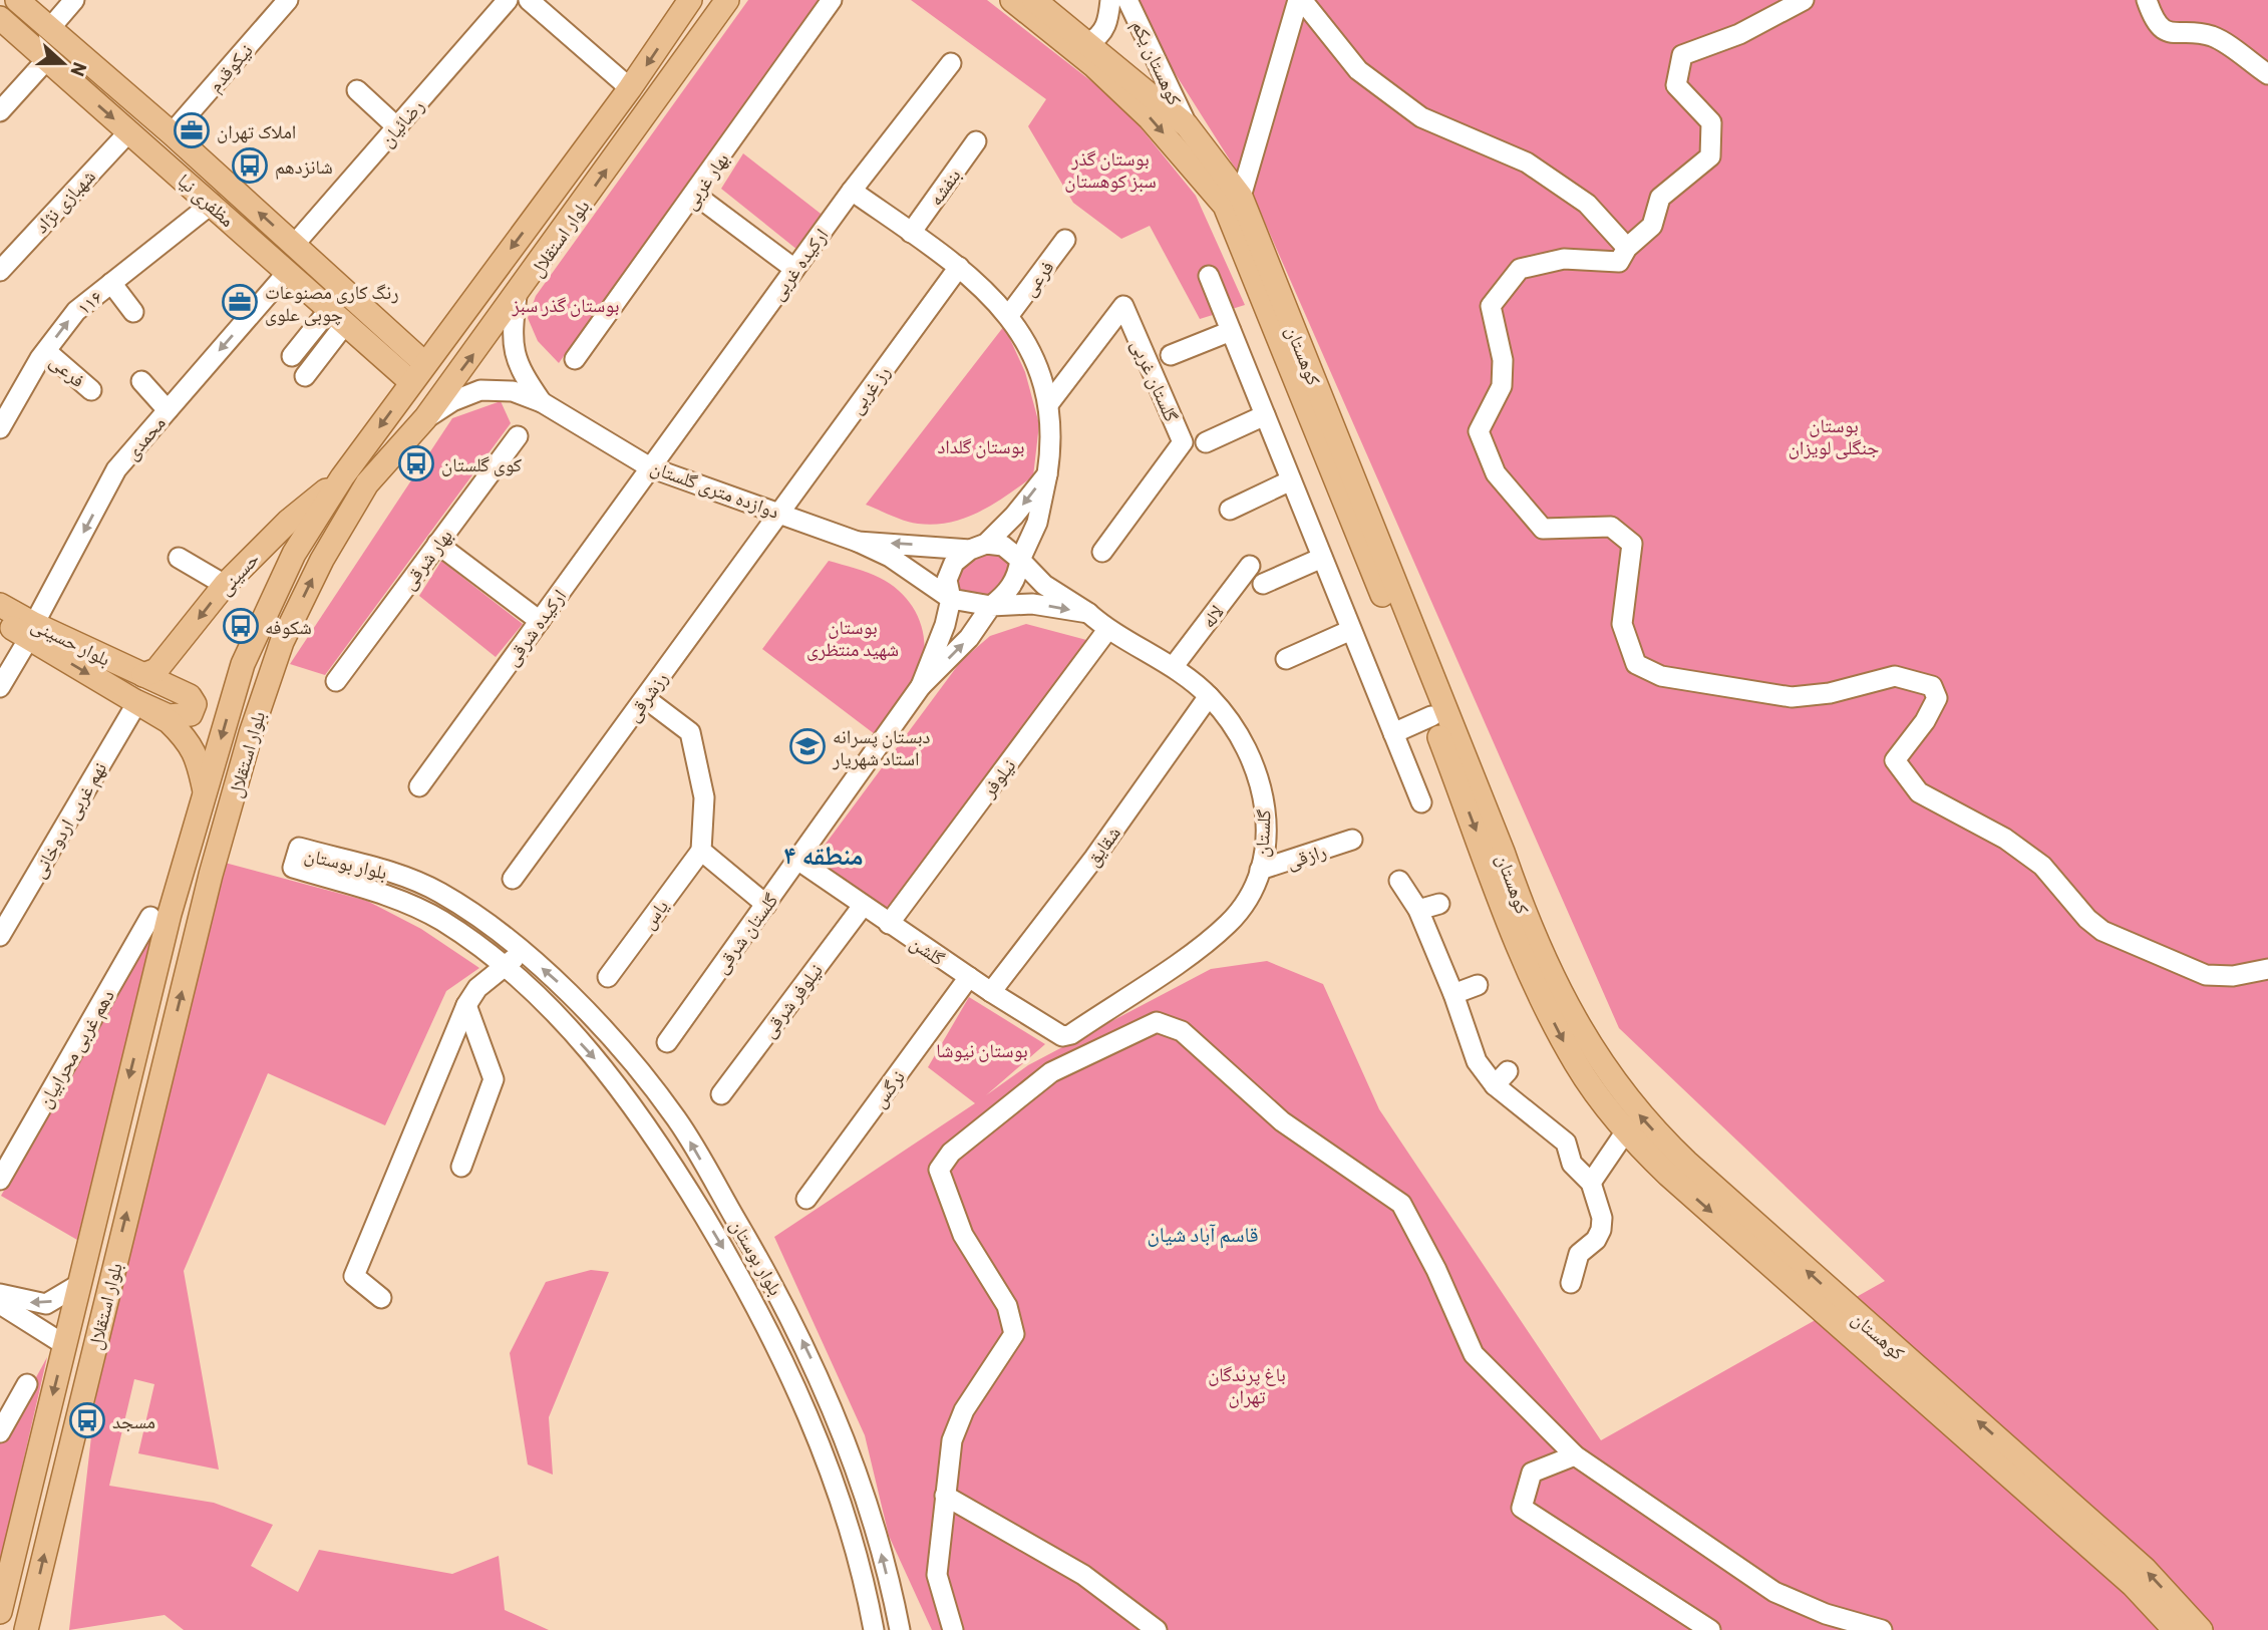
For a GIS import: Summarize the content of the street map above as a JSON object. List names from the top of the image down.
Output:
{
  "streets": {
    "main road": [
      "مظفری نیا",
      "بلوار استقلال",
      "کوهستان",
      "حسینی",
      "بلوار حسینی"
    ],
    "street": [
      "کوهستان یکم",
      "نیکوقدم",
      "رضائیان",
      "بهار غربی",
      "بنفشه",
      "شهبازی نژاد",
      "ارکیده غربی",
      "فرعی",
      "۱۱۶",
      "گلستان غربی",
      "رز غربی",
      "محمدی",
      "دوازده متری گلستان",
      "بهار شرقی",
      "لاله",
      "ارکیده شرقی",
      "رزشرقی",
      "نیلوفر",
      "نهم غربی اردوخانی",
      "گلستان",
      "شقایق",
      "رازقی",
      "بلوار بوستان",
      "یاس",
      "گلستان شرقی",
      "گلشن",
      "نیلوفر شرقی",
      "دهم غربی محرابیان",
      "نرگس"
    ]
  },
  "crossings": [
    ["کوهستان یکم", "کوهستان"],
    ["نیکوقدم", "مظفری نیا"],
    ["رضائیان", "مظفری نیا"],
    ["مظفری نیا", "شهبازی نژاد"],
    ["مظفری نیا", "بلوار استقلال"],
    ["مظفری نیا", "۱۱۶"],
    ["مظفری نیا", "محمدی"],
    ["بلوار استقلال", "حسینی"],
    ["ارکیده غربی", "دوازده متری گلستان"],
    ["ارکیده غربی", "ارکیده شرقی"],
    ["فرعی", "۱۱۶"],
    ["رز غربی", "دوازده متری گلستان"],
    ["رز غربی", "رزشرقی"],
    ["محمدی", "بلوار حسینی"],
    ["دوازده متری گلستان", "ارکیده شرقی"],
    ["دوازده متری گلستان", "رزشرقی"],
    ["حسینی", "بلوار حسینی"],
    ["لاله", "گلستان"],
    ["بلوار حسینی", "نهم غربی اردوخانی"],
    ["نیلوفر", "گلستان"],
    ["نیلوفر", "گلشن"],
    ["گلستان", "شقایق"],
    ["گلستان", "رازقی"],
    ["گلستان", "گلشن"],
    ["شقایق", "گلشن"],
    ["گلستان شرقی", "گلشن"],
    ["گلشن", "نیلوفر شرقی"],
    ["گلشن", "نرگس"]
  ],
  "one_way": ["محمدی", "حسینی"],
  "districts": ["منطقه ۴", "قاسم آباد شیان"],
  "parks": [
    "بوستان گذر سبز کوهستان",
    "بوستان گذر سبز",
    "بوستان جنگلی لویزان",
    "بوستان گلداد",
    "بوستان شهید منتظری",
    "بوستان نیوشا",
    "باغ پرندگان تهران"
  ],
  "places": {
    "office": ["املاک تهران", "رنگ کاری مصنوعات چوبی علوی"],
    "bus stop": [
      "شانزدهم",
      "کوی گلستان",
      "شکوفه",
      "مسجد"
    ],
    "school or university": ["دبستان پسرانه استاد شهريار"]
  },
  "north": "right"
}
